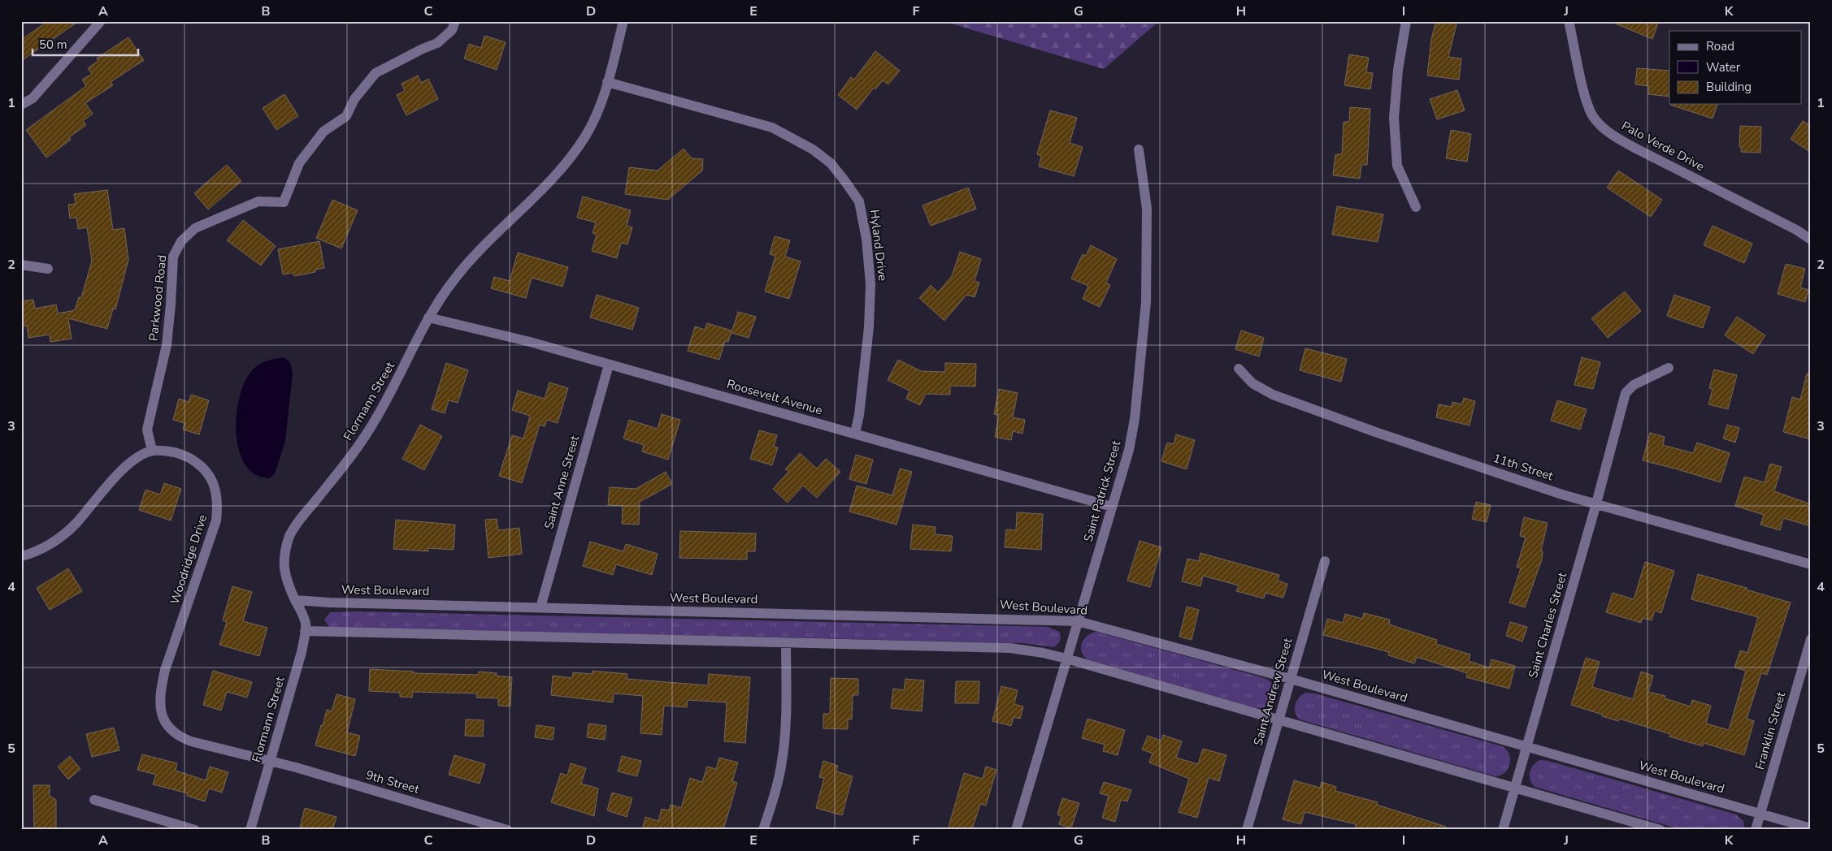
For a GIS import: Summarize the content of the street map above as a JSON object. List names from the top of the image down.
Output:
{
  "streets": {
    "street": [
      "Palo Verde Drive",
      "Hyland Drive",
      "Parkwood Road",
      "Roosevelt Avenue",
      "Flormann Street",
      "11th Street",
      "Saint Anne Street",
      "Saint Patrick Street",
      "Woodridge Drive",
      "West Boulevard",
      "Saint Charles Street",
      "Saint Andrew Street",
      "Franklin Street",
      "9th Street"
    ]
  },
  "crossings": [
    ["Hyland Drive", "Roosevelt Avenue"],
    ["Hyland Drive", "Flormann Street"],
    ["Parkwood Road", "Woodridge Drive"],
    ["Roosevelt Avenue", "Flormann Street"],
    ["Roosevelt Avenue", "Saint Anne Street"],
    ["Roosevelt Avenue", "Saint Patrick Street"],
    ["Flormann Street", "Woodridge Drive"],
    ["Flormann Street", "West Boulevard"],
    ["Flormann Street", "9th Street"],
    ["11th Street", "Saint Charles Street"],
    ["Saint Anne Street", "West Boulevard"],
    ["Saint Patrick Street", "West Boulevard"],
    ["Woodridge Drive", "9th Street"],
    ["West Boulevard", "Saint Charles Street"],
    ["West Boulevard", "Saint Andrew Street"],
    ["West Boulevard", "Franklin Street"]
  ],
  "legend": ["Road", "Water", "Building"],
  "scale_bar": "50 m",
  "grid": {
    "columns": [
      "A",
      "B",
      "C",
      "D",
      "E",
      "F",
      "G",
      "H",
      "I",
      "J",
      "K"
    ],
    "rows": [
      "1",
      "2",
      "3",
      "4",
      "5"
    ]
  }
}
